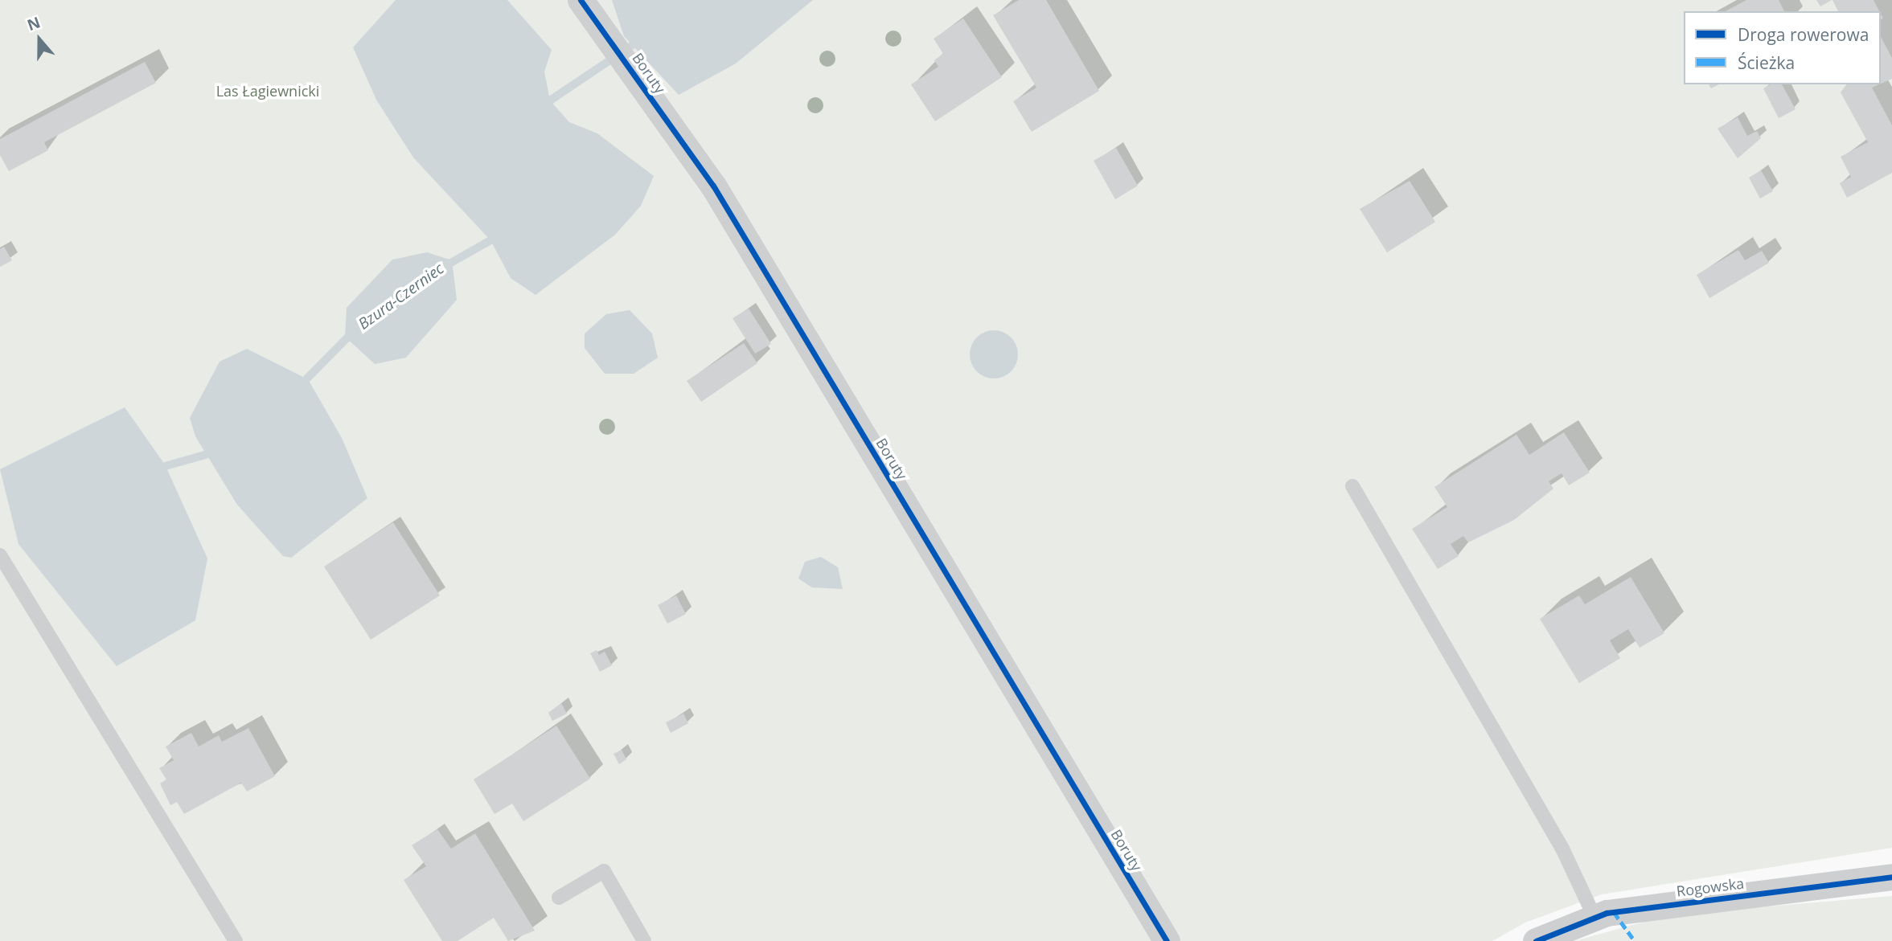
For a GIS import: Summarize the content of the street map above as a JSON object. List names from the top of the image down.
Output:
{
  "streets": {
    "street": ["Boruty", "Rogowska"]
  },
  "water": ["Bzura-Czerniec"],
  "parks": ["Las Łagiewnicki"],
  "legend": ["Droga rowerowa", "Ścieżka"],
  "north": "top"
}
